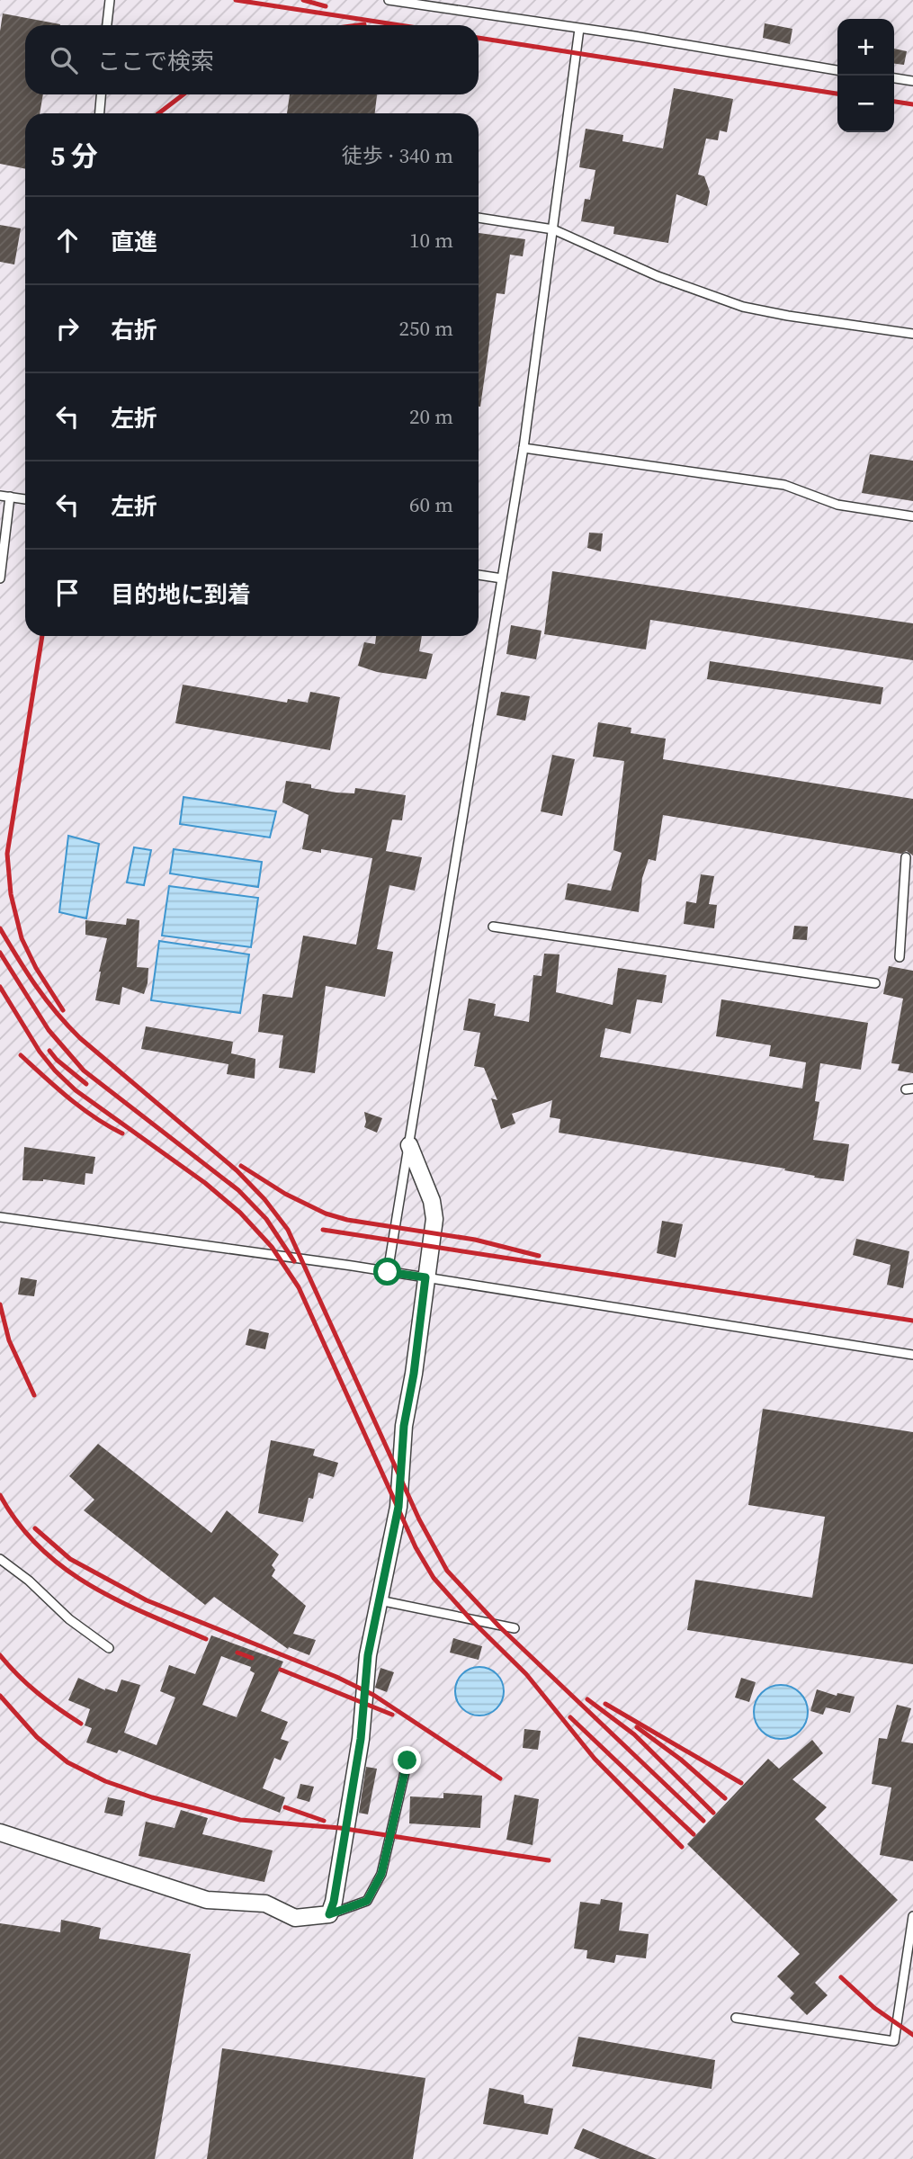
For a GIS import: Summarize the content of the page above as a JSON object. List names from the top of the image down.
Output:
{
  "page": {
    "map_buttons": ["+", "−"],
    "search": "ここで検索",
    "heading": ["5 分", "徒歩 · 340 m"],
    "list": [
      ["直進", "10 m"],
      ["右折", "250 m"],
      ["左折", "20 m"],
      ["左折", "60 m"],
      "目的地に到着"
    ]
  }
}
